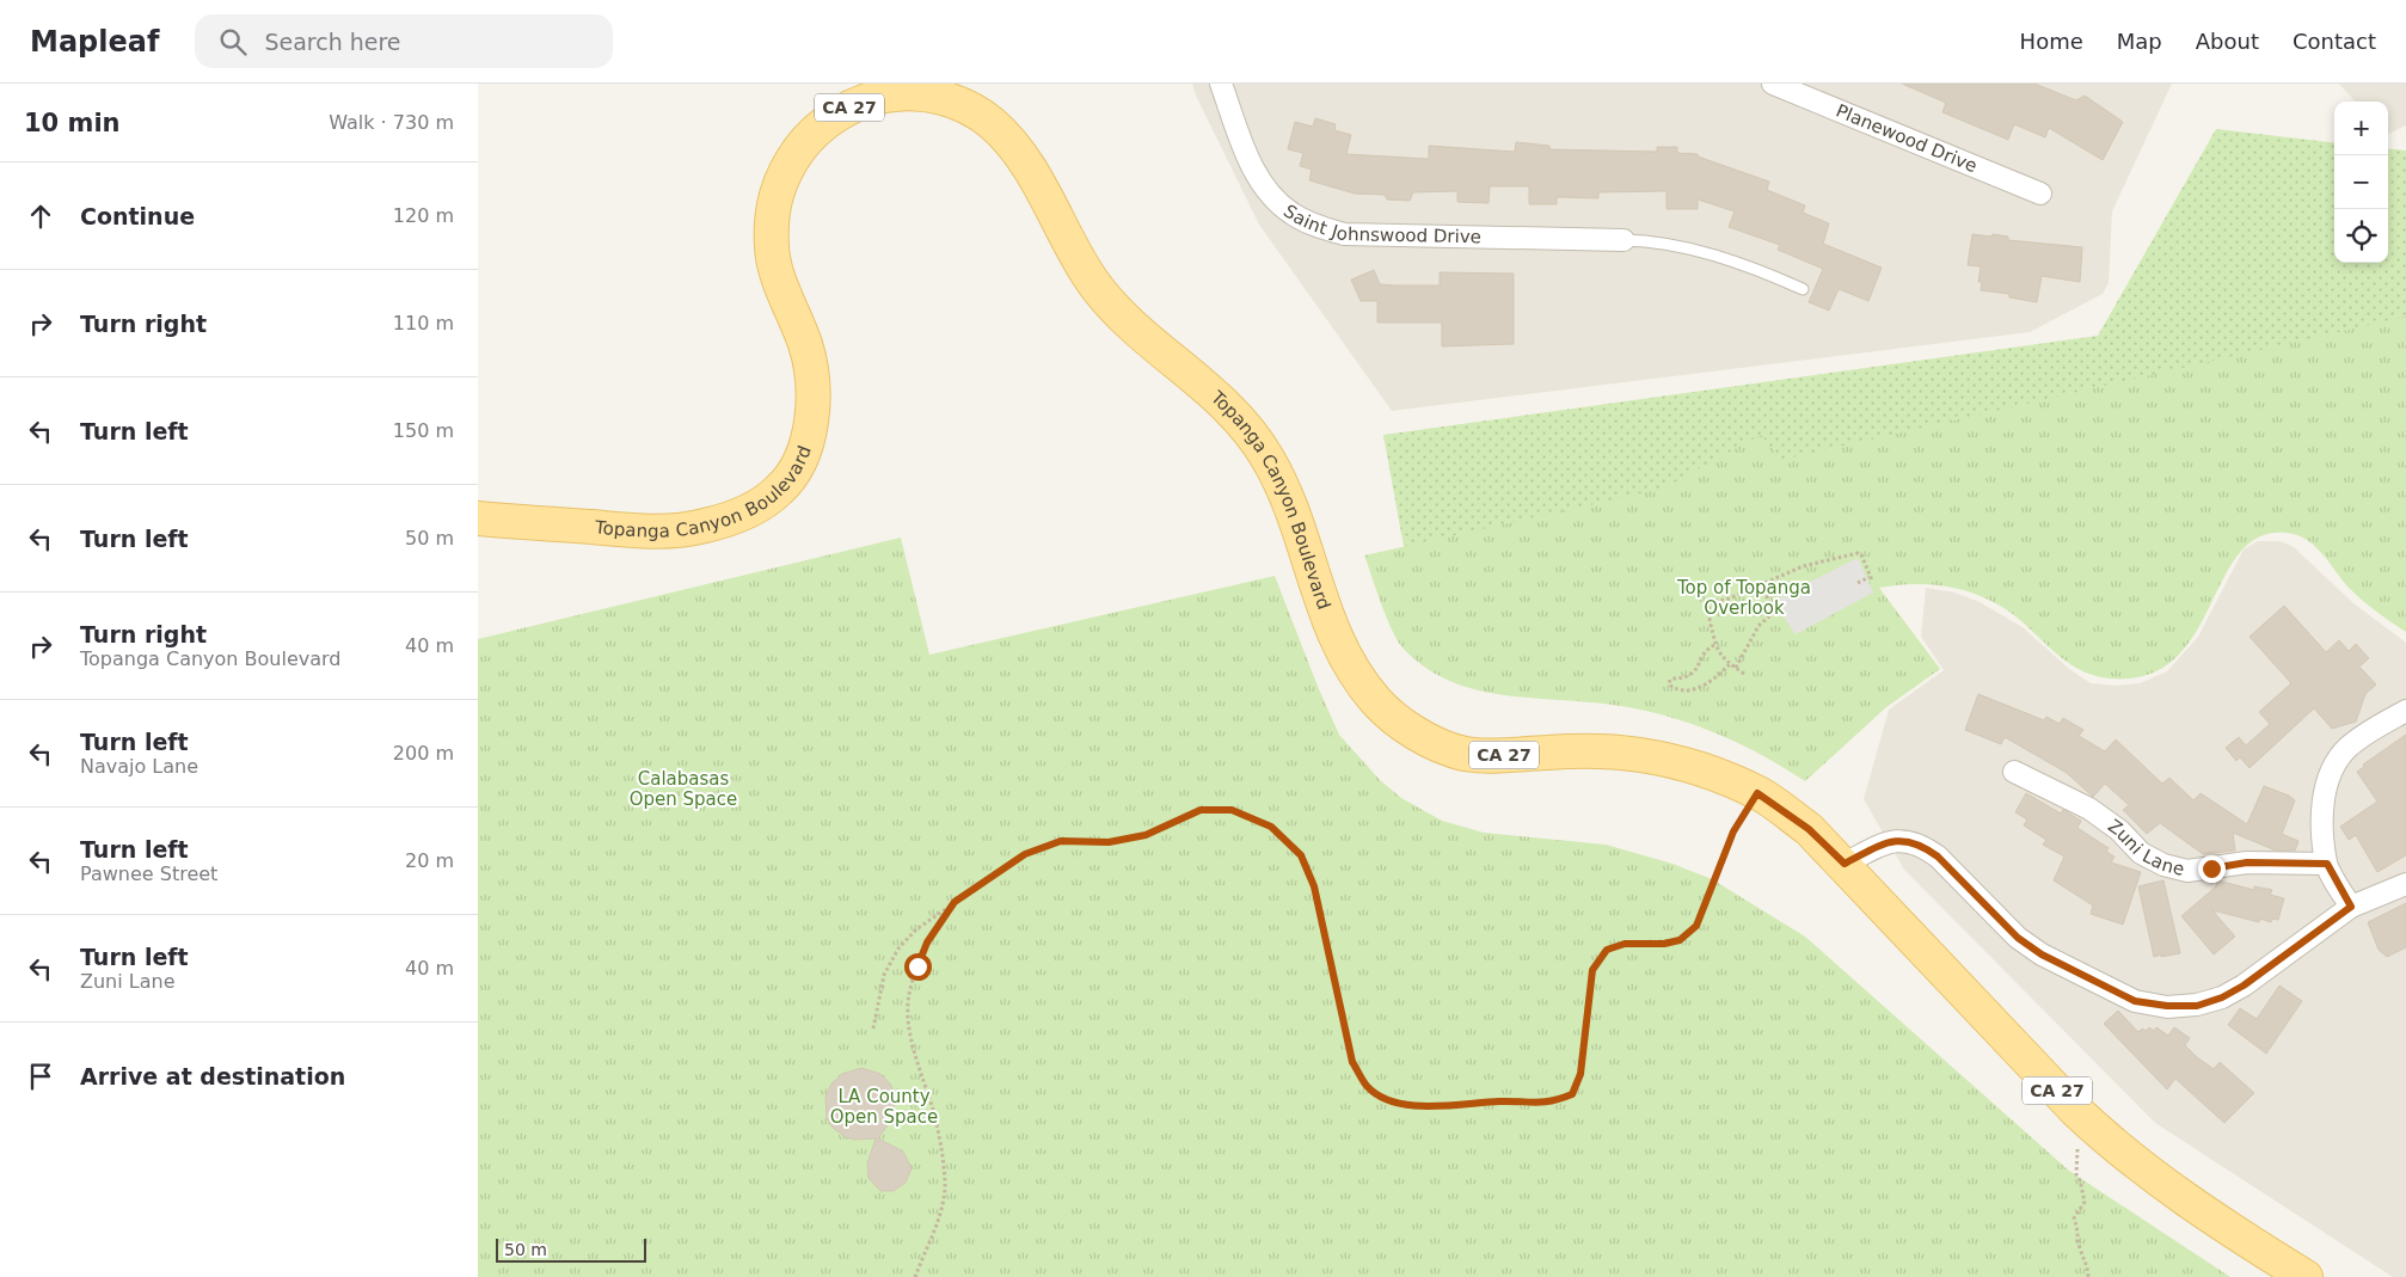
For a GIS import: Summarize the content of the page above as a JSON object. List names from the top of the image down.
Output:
{
  "streets": {
    "main road": ["CA 27", "Topanga Canyon Boulevard"],
    "street": ["Planewood Drive", "Saint Johnswood Drive", "Zuni Lane"]
  },
  "parks": ["Top of Topanga Overlook", "Calabasas Open Space", "LA County Open Space"],
  "scale_bar": "50 m",
  "page": {
    "header": "Mapleaf",
    "search": "Search here",
    "nav": [
      "Home",
      "Map",
      "About",
      "Contact"
    ],
    "heading": ["10 min", "Walk · 730 m"],
    "map_buttons": ["+", "−"],
    "list": [
      ["Continue", "120 m"],
      ["Turn right", "110 m"],
      ["Turn left", "150 m"],
      ["Turn left", "50 m"],
      ["Turn right", "Topanga Canyon Boulevard", "40 m"],
      ["Turn left", "Navajo Lane", "200 m"],
      ["Turn left", "Pawnee Street", "20 m"],
      ["Turn left", "Zuni Lane", "40 m"],
      "Arrive at destination"
    ],
    "scale": "50 m"
  }
}
